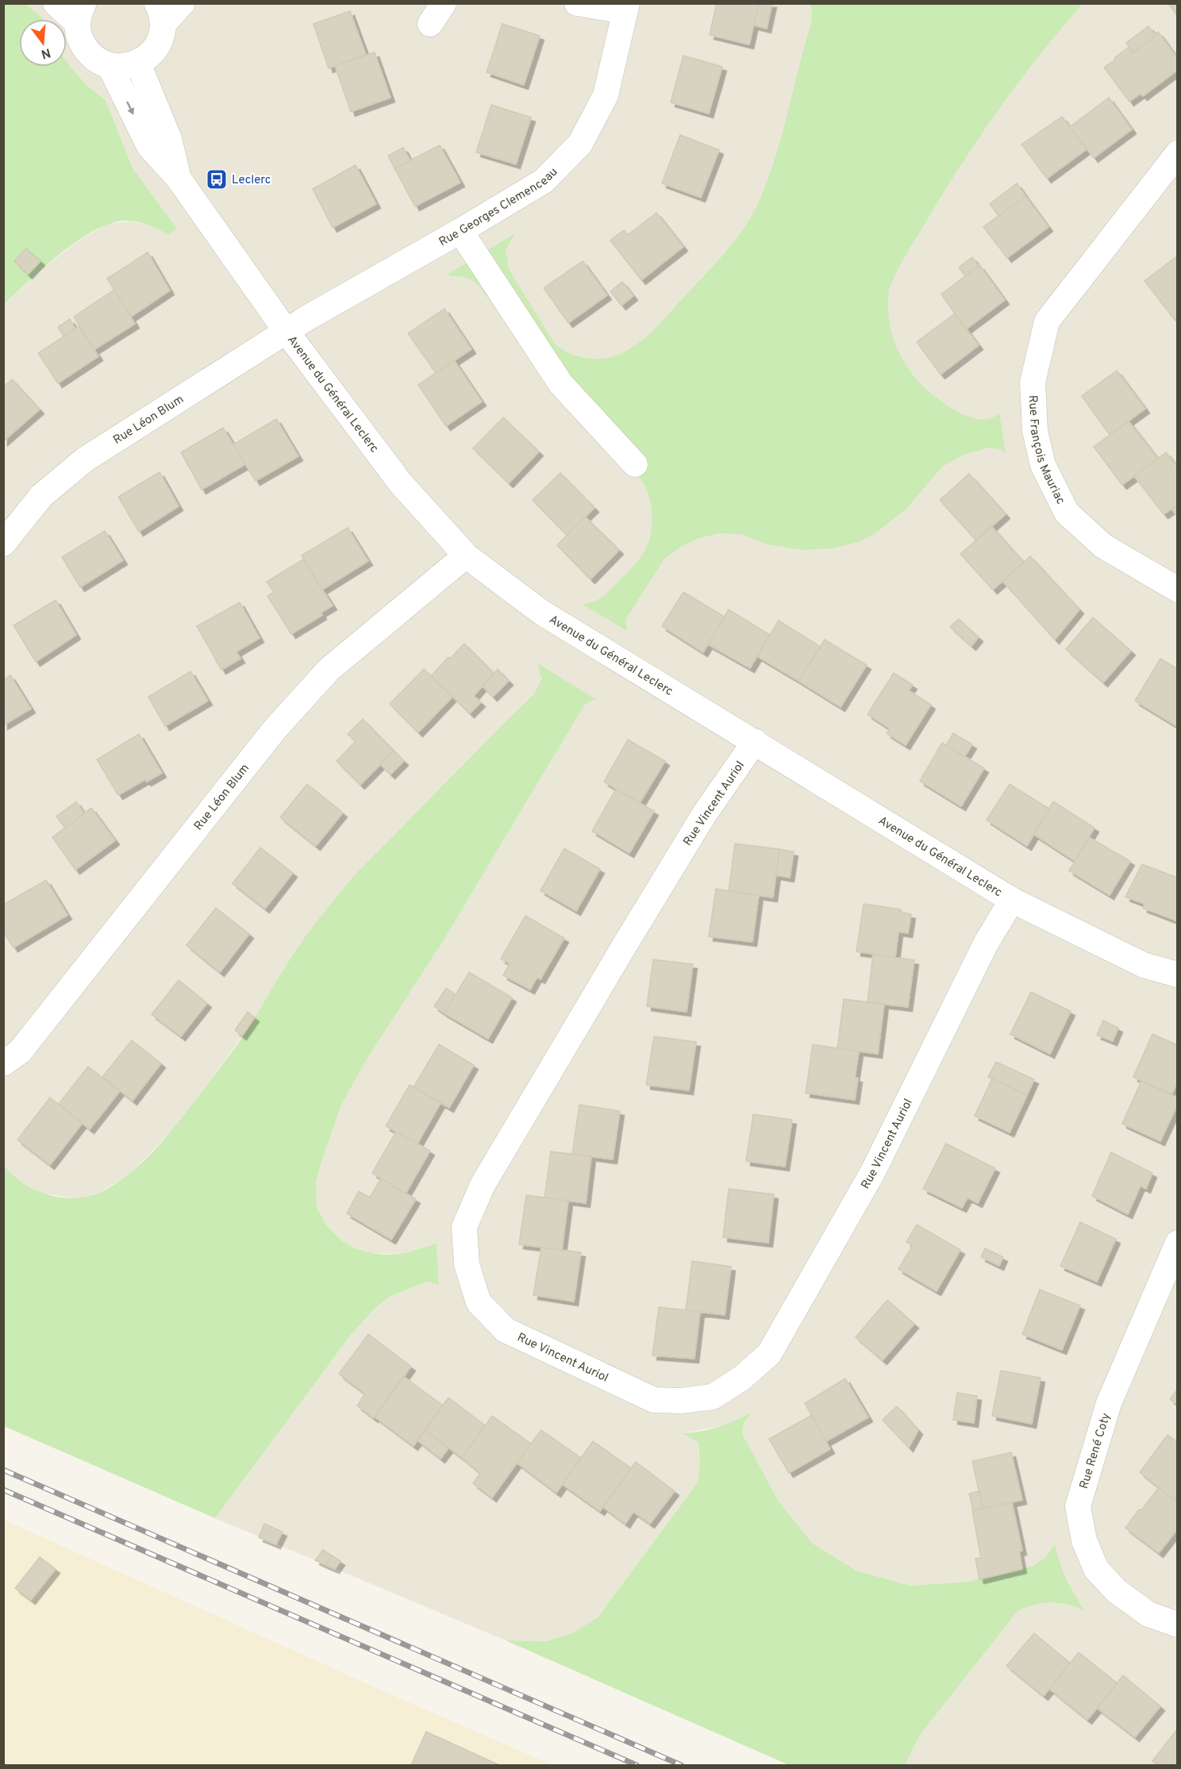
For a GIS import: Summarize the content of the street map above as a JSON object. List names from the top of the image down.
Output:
{
  "streets": {
    "street": [
      "Rue Georges Clemenceau",
      "Avenue du Général Leclerc",
      "Rue Léon Blum",
      "Rue François Mauriac",
      "Rue Vincent Auriol",
      "Rue René Coty"
    ]
  },
  "crossings": [
    ["Rue Georges Clemenceau", "Avenue du Général Leclerc"],
    ["Rue Georges Clemenceau", "Rue Léon Blum"],
    ["Avenue du Général Leclerc", "Rue Léon Blum"],
    ["Avenue du Général Leclerc", "Rue Vincent Auriol"]
  ],
  "places": {
    "bus stop": ["Leclerc"]
  },
  "north": "bottom"
}
